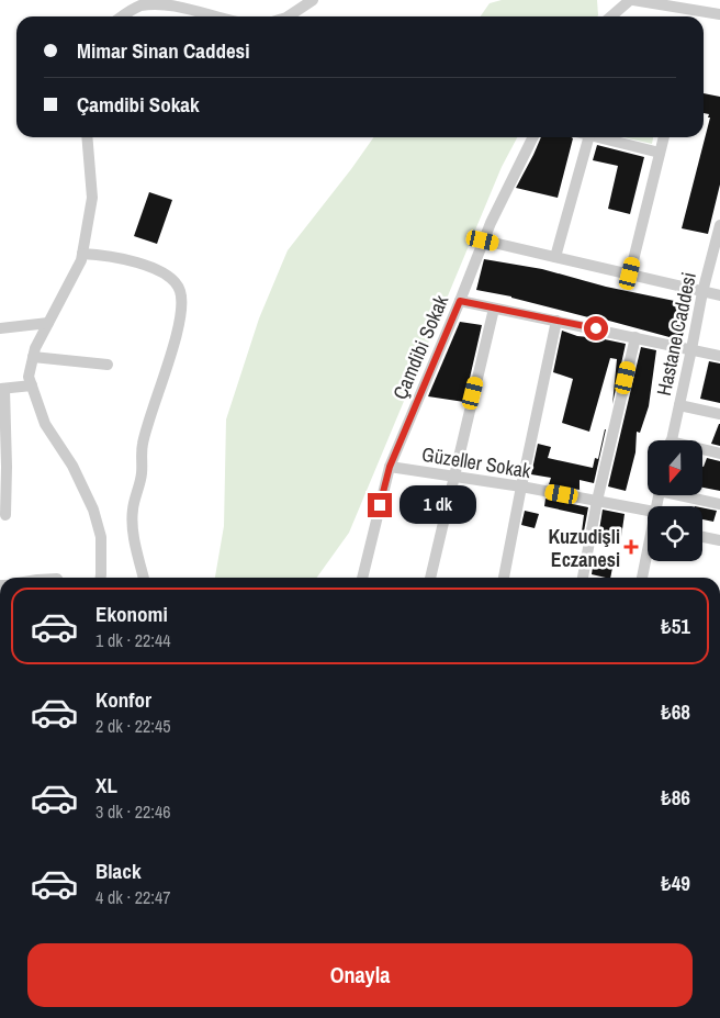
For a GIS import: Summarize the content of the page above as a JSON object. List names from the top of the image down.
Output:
{
  "streets": {
    "street": ["Hastane Caddesi", "Çamdibi Sokak", "Güzeller Sokak"]
  },
  "crossings": [
    ["Çamdibi Sokak", "Güzeller Sokak"]
  ],
  "places": {
    "health": ["Kuzudişli Eczanesi"]
  },
  "north": "bottom",
  "page": {
    "banner": ["Mimar Sinan Caddesi", "Çamdibi Sokak"],
    "bubble": "1 dk",
    "list": [
      {
        "name": "Ekonomi",
        "note": "1 dk · 22:44",
        "value": "₺51"
      },
      {
        "name": "Konfor",
        "note": "2 dk · 22:45",
        "value": "₺68"
      },
      {
        "name": "XL",
        "note": "3 dk · 22:46",
        "value": "₺86"
      },
      {
        "name": "Black",
        "note": "4 dk · 22:47",
        "value": "₺49"
      }
    ],
    "buttons": "Onayla"
  }
}
